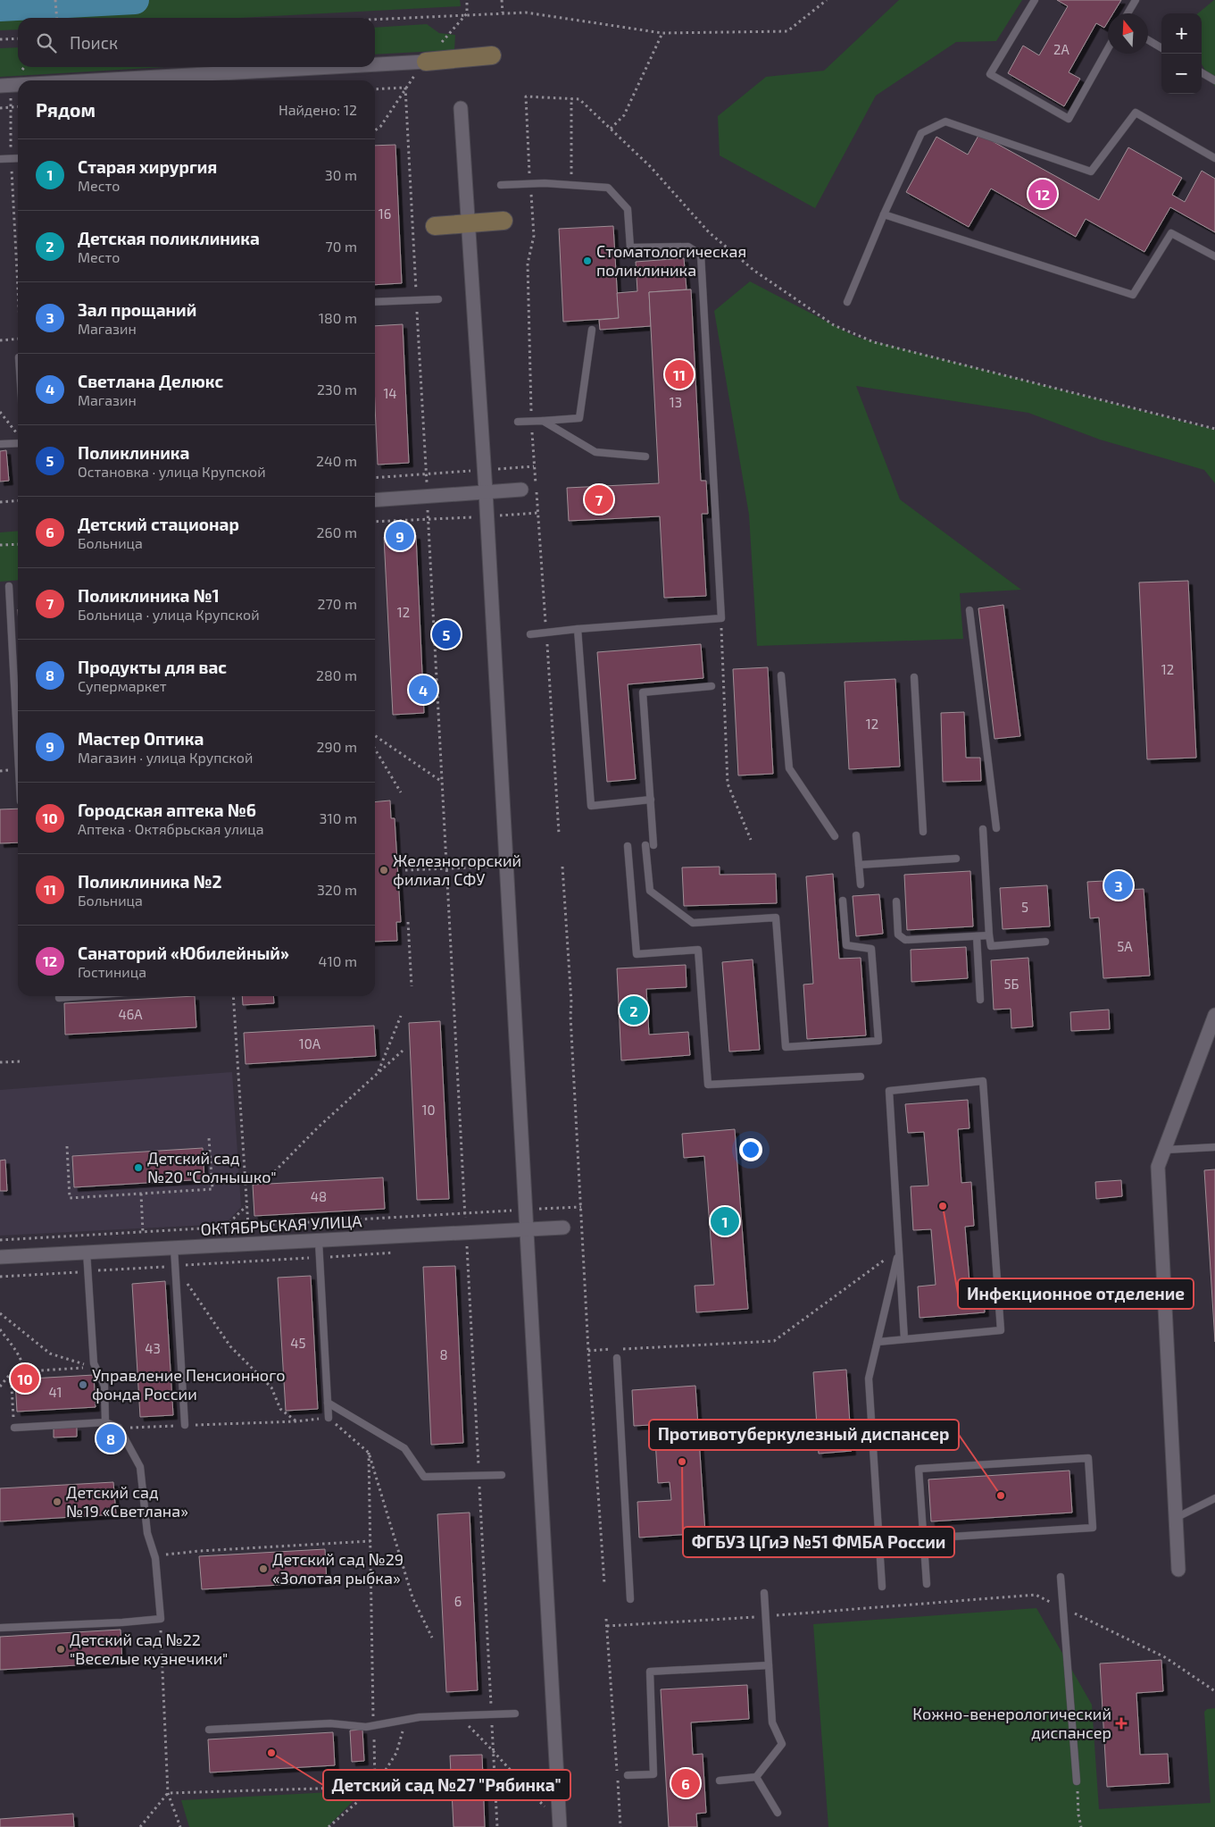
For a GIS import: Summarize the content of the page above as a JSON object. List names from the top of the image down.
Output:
{
  "streets": {
    "street": ["ОКТЯБРЬСКАЯ УЛИЦА"]
  },
  "places": {
    "other": [
      "Стоматологическая поликлиника",
      "Железногорский филиал СФУ",
      "Детский сад №20 \"Солнышко\"",
      "Инфекционное отделение",
      "Управление Пенсионного фонда России",
      "ФГБУЗ ЦГиЭ №51 ФМБА России",
      "Противотуберкулезный диспансер",
      "Детский сад №19 «Светлана»",
      "Детский сад №29 «Золотая рыбка»",
      "Детский сад №22 \"Веселые кузнечики\"",
      "Детский сад №27 \"Рябинка\""
    ],
    "health": ["Кожно-венерологический диспансер"]
  },
  "house_numbers": [
    "2А",
    "16",
    "14",
    "13",
    "12",
    "12",
    "12",
    "5",
    "5А",
    "5Б",
    "46А",
    "10А",
    "10",
    "48",
    "45",
    "43",
    "8",
    "41",
    "6"
  ],
  "north": "top",
  "page": {
    "map_buttons": ["+", "−"],
    "search": "Поиск",
    "heading": ["Рядом", "Найдено: 12"],
    "list": [
      {
        "mark": "1",
        "name": "Старая хирургия",
        "note": "Место",
        "value": "30 m"
      },
      {
        "mark": "2",
        "name": "Детская поликлиника",
        "note": "Место",
        "value": "70 m"
      },
      {
        "mark": "3",
        "name": "Зал прощаний",
        "note": "Магазин",
        "value": "180 m"
      },
      {
        "mark": "4",
        "name": "Светлана Делюкс",
        "note": "Магазин",
        "value": "230 m"
      },
      {
        "mark": "5",
        "name": "Поликлиника",
        "note": "Остановка · улица Крупской",
        "value": "240 m"
      },
      {
        "mark": "6",
        "name": "Детский стационар",
        "note": "Больница",
        "value": "260 m"
      },
      {
        "mark": "7",
        "name": "Поликлиника №1",
        "note": "Больница · улица Крупской",
        "value": "270 m"
      },
      {
        "mark": "8",
        "name": "Продукты для вас",
        "note": "Супермаркет",
        "value": "280 m"
      },
      {
        "mark": "9",
        "name": "Мастер Оптика",
        "note": "Магазин · улица Крупской",
        "value": "290 m"
      },
      {
        "mark": "10",
        "name": "Городская аптека №6",
        "note": "Аптека · Октябрьская улица",
        "value": "310 m"
      },
      {
        "mark": "11",
        "name": "Поликлиника №2",
        "note": "Больница",
        "value": "320 m"
      },
      {
        "mark": "12",
        "name": "Санаторий «Юбилейный»",
        "note": "Гостиница",
        "value": "410 m"
      }
    ],
    "pins": [
      "12",
      "11",
      "7",
      "9",
      "5",
      "4",
      "3",
      "2",
      "1",
      "10",
      "8",
      "6"
    ]
  }
}
